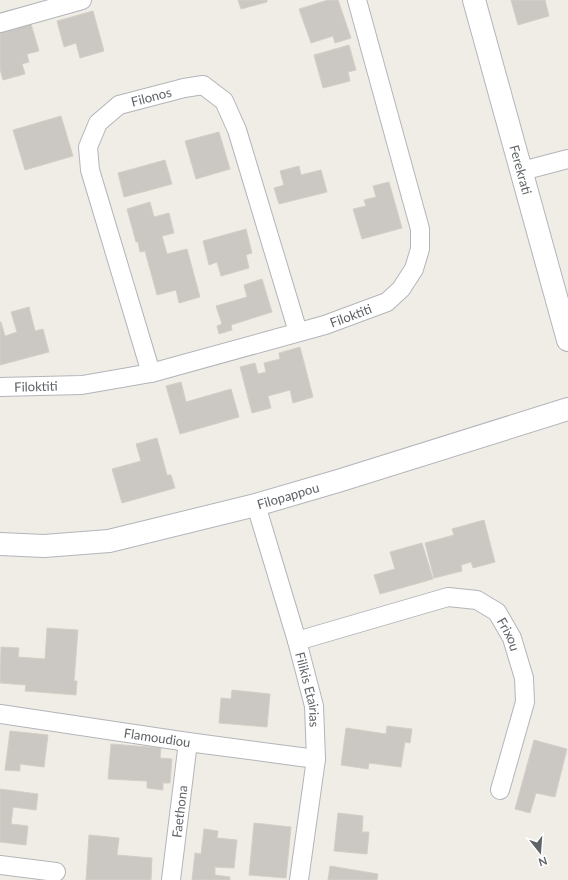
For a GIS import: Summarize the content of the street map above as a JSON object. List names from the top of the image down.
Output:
{
  "streets": {
    "street": [
      "Filonos",
      "Ferekrati",
      "Filoktiti",
      "Filopappou",
      "Frixou",
      "Filikis Etairias",
      "Flamoudiou",
      "Faethona"
    ]
  },
  "crossings": [
    ["Filonos", "Filoktiti"],
    ["Filopappou", "Filikis Etairias"],
    ["Frixou", "Filikis Etairias"],
    ["Filikis Etairias", "Flamoudiou"],
    ["Flamoudiou", "Faethona"]
  ],
  "north": "bottom"
}
